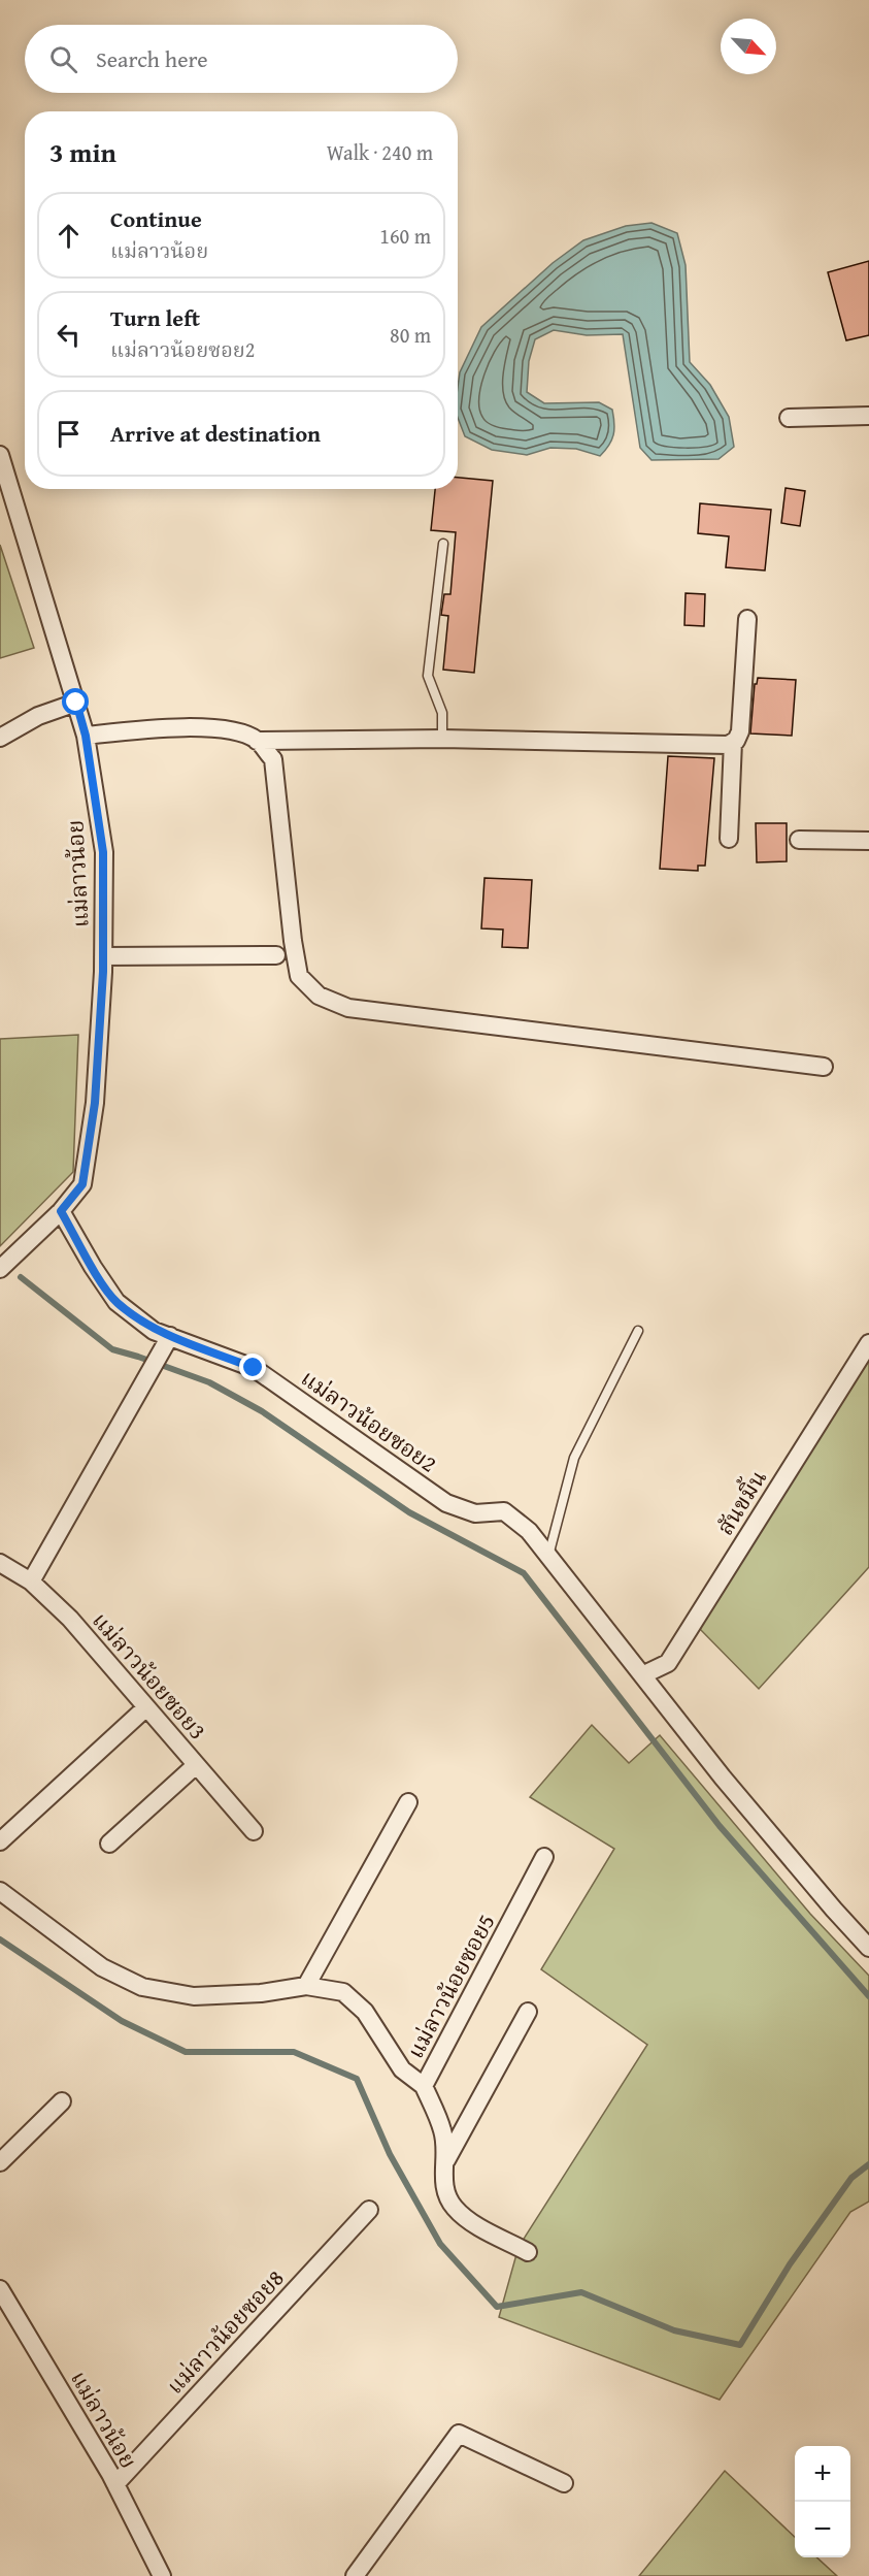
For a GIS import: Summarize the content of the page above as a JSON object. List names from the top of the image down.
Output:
{
  "streets": {
    "street": [
      "แม่ลาวน้อย",
      "แม่ลาวน้อยซอย2",
      "สันขมิ้น",
      "แม่ลาวน้อยซอย3",
      "แม่ลาวน้อยซอย5",
      "แม่ลาวน้อยซอย8"
    ]
  },
  "crossings": [
    ["แม่ลาวน้อย", "แม่ลาวน้อยซอย2"],
    ["แม่ลาวน้อย", "แม่ลาวน้อยซอย8"],
    ["แม่ลาวน้อยซอย2", "สันขมิ้น"]
  ],
  "north": "bottom right",
  "page": {
    "search": "Search here",
    "heading": ["3 min", "Walk · 240 m"],
    "list": [
      ["Continue", "แม่ลาวน้อย", "160 m"],
      ["Turn left", "แม่ลาวน้อยซอย2", "80 m"],
      "Arrive at destination"
    ],
    "map_buttons": ["+", "−"]
  }
}
